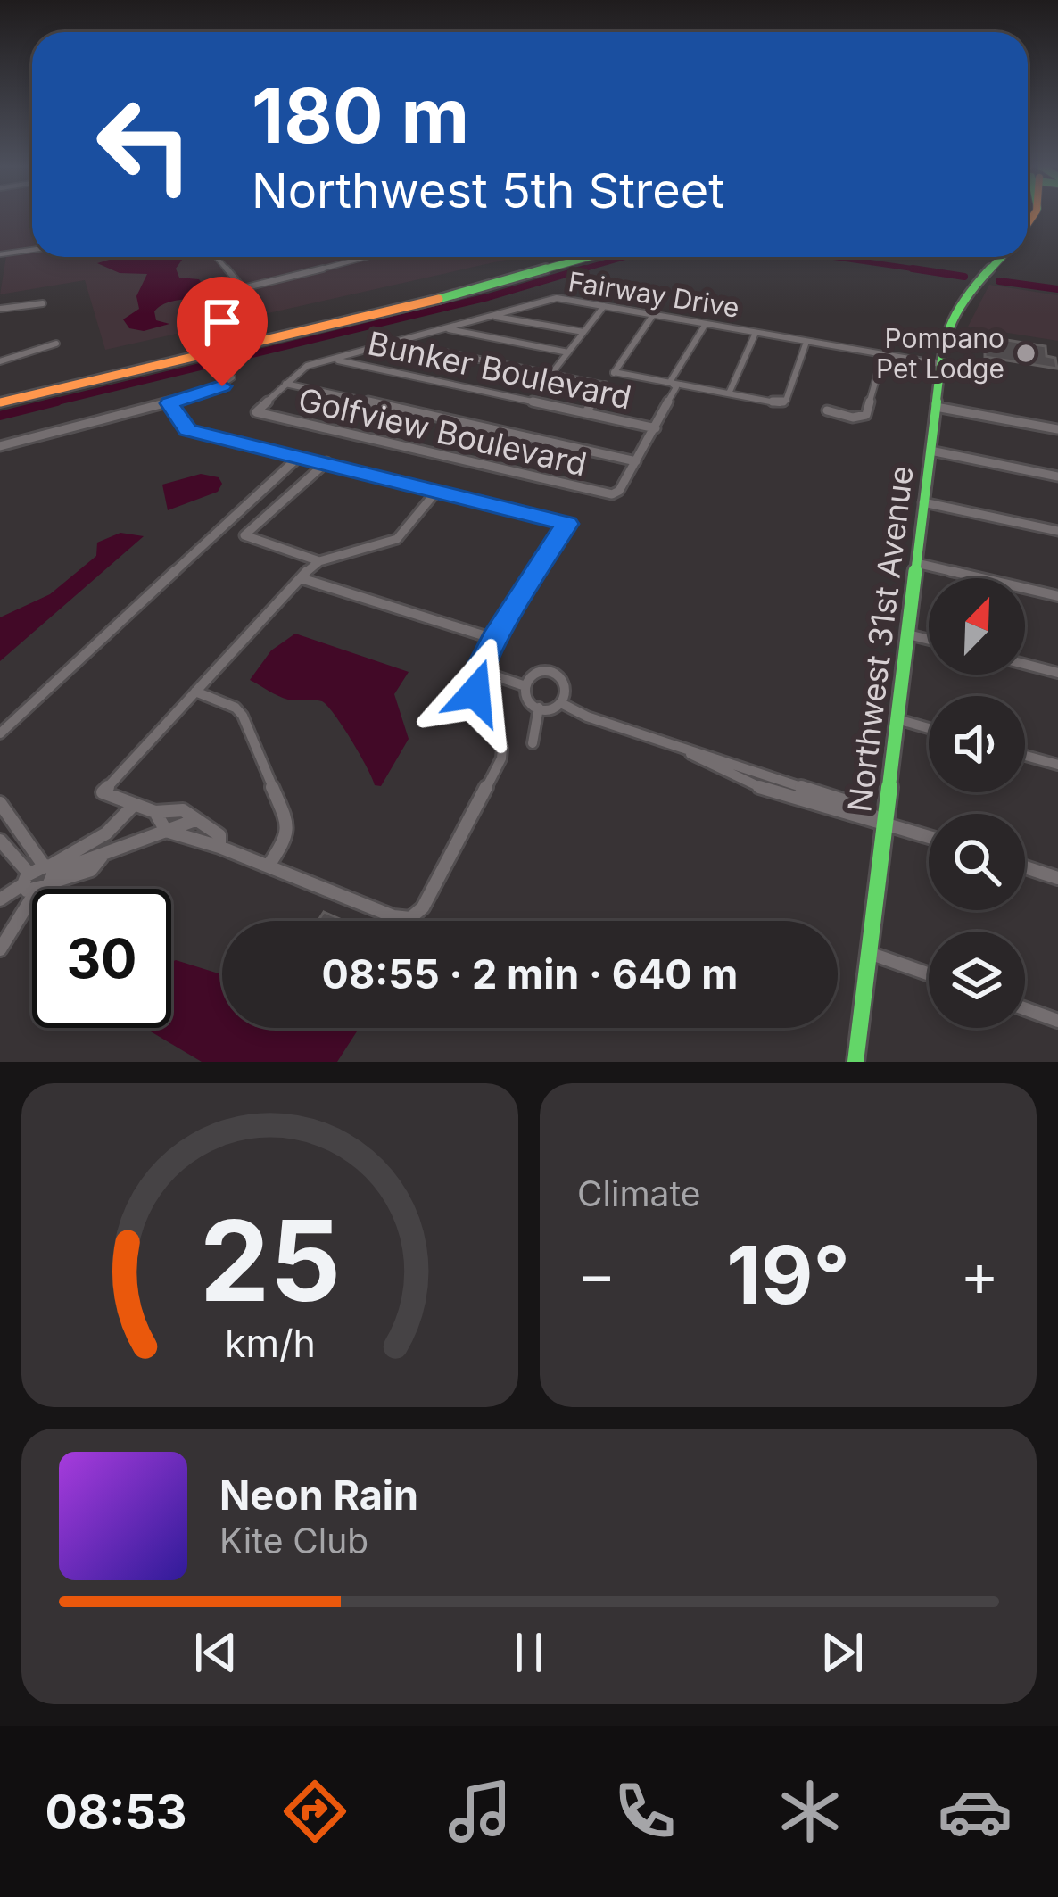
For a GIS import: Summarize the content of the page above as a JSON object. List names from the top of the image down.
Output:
{
  "streets": {
    "main road": ["Northwest 31st Avenue"],
    "street": ["Fairway Drive", "Bunker Boulevard", "Golfview Boulevard"]
  },
  "crossings": [
    ["Fairway Drive", "Bunker Boulevard"],
    ["Fairway Drive", "Golfview Boulevard"],
    ["Fairway Drive", "Northwest 31st Avenue"],
    ["Bunker Boulevard", "Golfview Boulevard"]
  ],
  "places": ["Pompano Pet Lodge"],
  "north": "top right",
  "page": {
    "turn": ["180 m", "Northwest 5th Street"],
    "limit": "30",
    "trip": "08:55 · 2 min · 640 m",
    "tile": "Climate",
    "heat": ["−", "19°", "+"],
    "song": ["Neon Rain", "Kite Club"],
    "tabs": "08:53",
    "gauge": ["25", "km/h"]
  }
}
